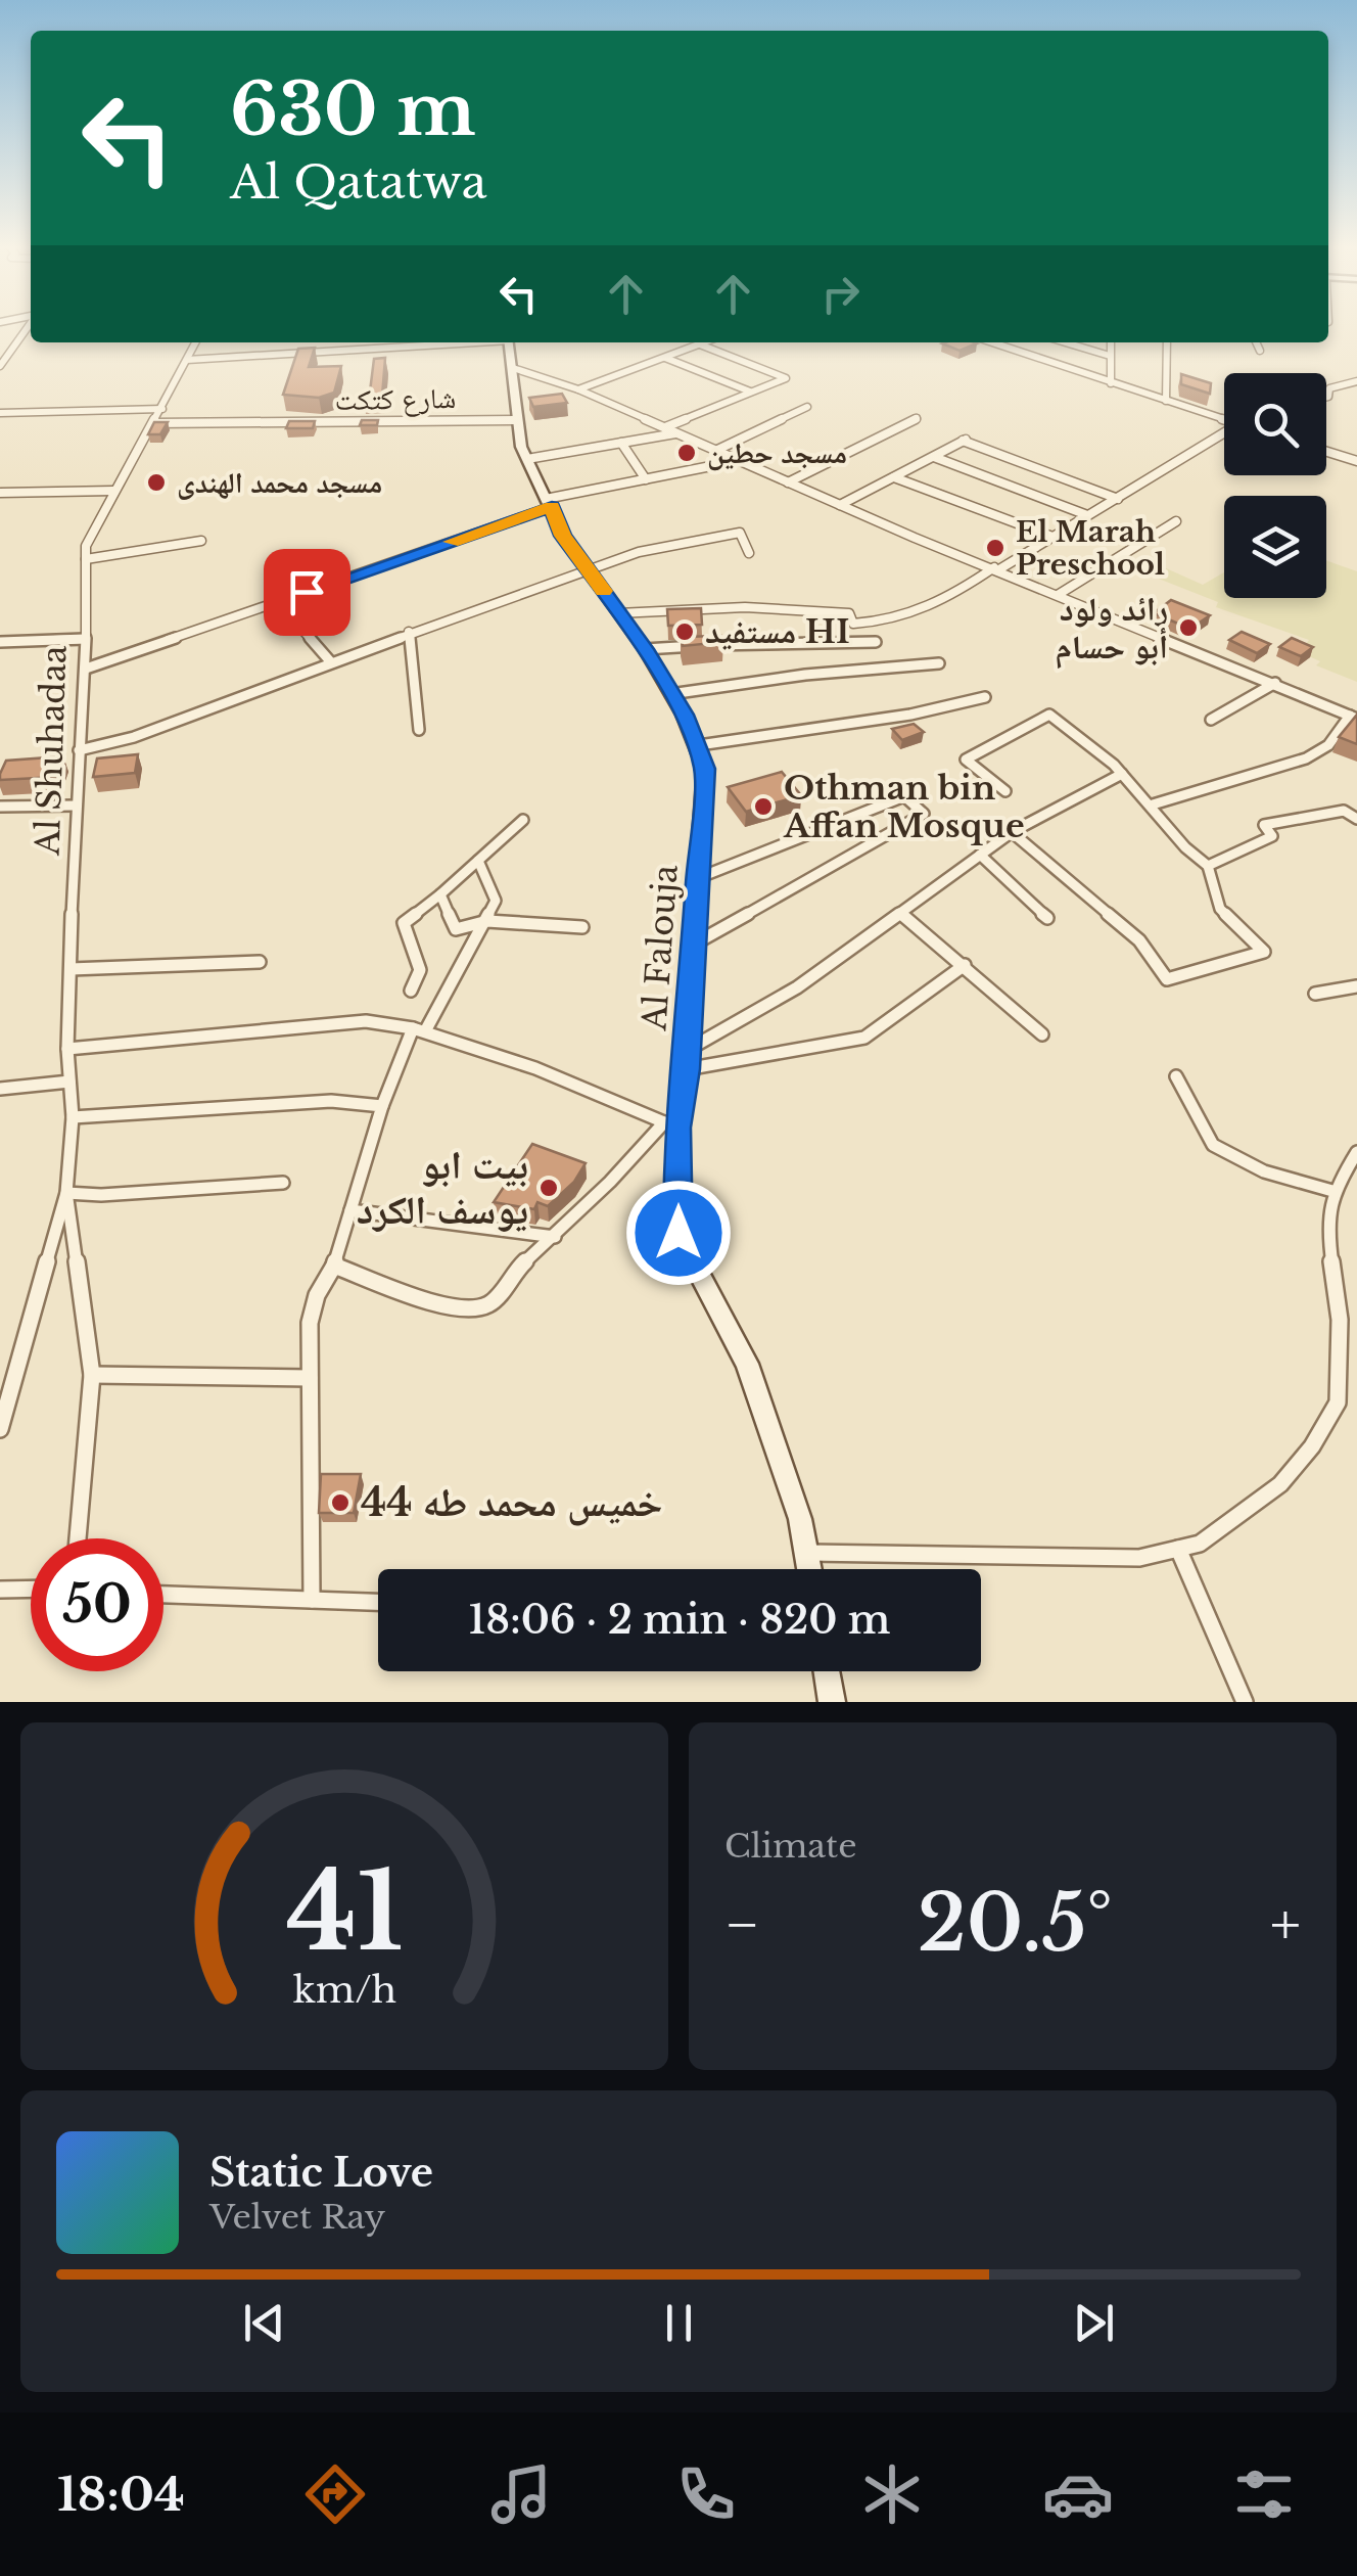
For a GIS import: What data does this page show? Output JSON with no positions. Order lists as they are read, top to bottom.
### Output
{
  "streets": {
    "main road": ["Al Falouja"],
    "street": ["شارع كتكت", "Al Shuhadaa"]
  },
  "crossings": [
    ["شارع كتكت", "Al Shuhadaa"],
    ["شارع كتكت", "Al Falouja"]
  ],
  "places": [
    "مسجد حطين",
    "مسجد محمد الهندى",
    "El Marah Preschool",
    "رائد ولود أبو حسام",
    "مستفيد HI",
    "Othman bin Affan Mosque",
    "بيت ابو يوسف الكرد",
    "خميس محمد طه 44"
  ],
  "page": {
    "turn": ["630 m", "Al Qatatwa"],
    "limit": "50",
    "trip": "18:06 · 2 min · 820 m",
    "tile": "Climate",
    "heat": ["−", "20.5°", "+"],
    "song": ["Static Love", "Velvet Ray"],
    "tabs": "18:04",
    "gauge": ["41", "km/h"]
  }
}
